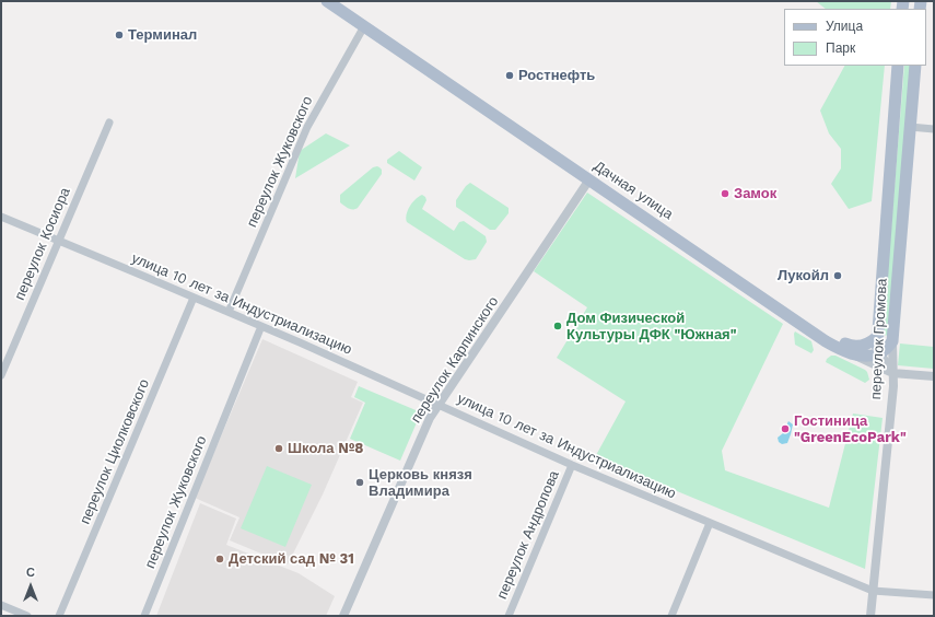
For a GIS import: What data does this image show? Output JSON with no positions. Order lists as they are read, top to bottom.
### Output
{
  "streets": {
    "main road": ["Дачная улица", "переулок Громова"],
    "street": [
      "переулок Жуковского",
      "переулок Косиора",
      "улица 10 лет за Индустриализацию",
      "переулок Карпинского",
      "переулок Циолковского",
      "переулок Андропова"
    ]
  },
  "crossings": [
    ["переулок Жуковского", "Дачная улица"],
    ["переулок Жуковского", "улица 10 лет за Индустриализацию"],
    ["Дачная улица", "переулок Громова"],
    ["Дачная улица", "переулок Карпинского"],
    ["переулок Косиора", "улица 10 лет за Индустриализацию"],
    ["улица 10 лет за Индустриализацию", "переулок Громова"],
    ["улица 10 лет за Индустриализацию", "переулок Карпинского"],
    ["улица 10 лет за Индустриализацию", "переулок Циолковского"],
    ["улица 10 лет за Индустриализацию", "переулок Андропова"]
  ],
  "places": [
    "Терминал",
    "Ростнефть",
    "Замок",
    "Лукойл",
    "Дом Физической Культуры ДФК \"Южная\"",
    "Гостиница \"GreenEcoPark\"",
    "Школа №8",
    "Церковь князя Владимира",
    "Детский сад № 31"
  ],
  "legend": ["Улица", "Парк"],
  "north": "top"
}
